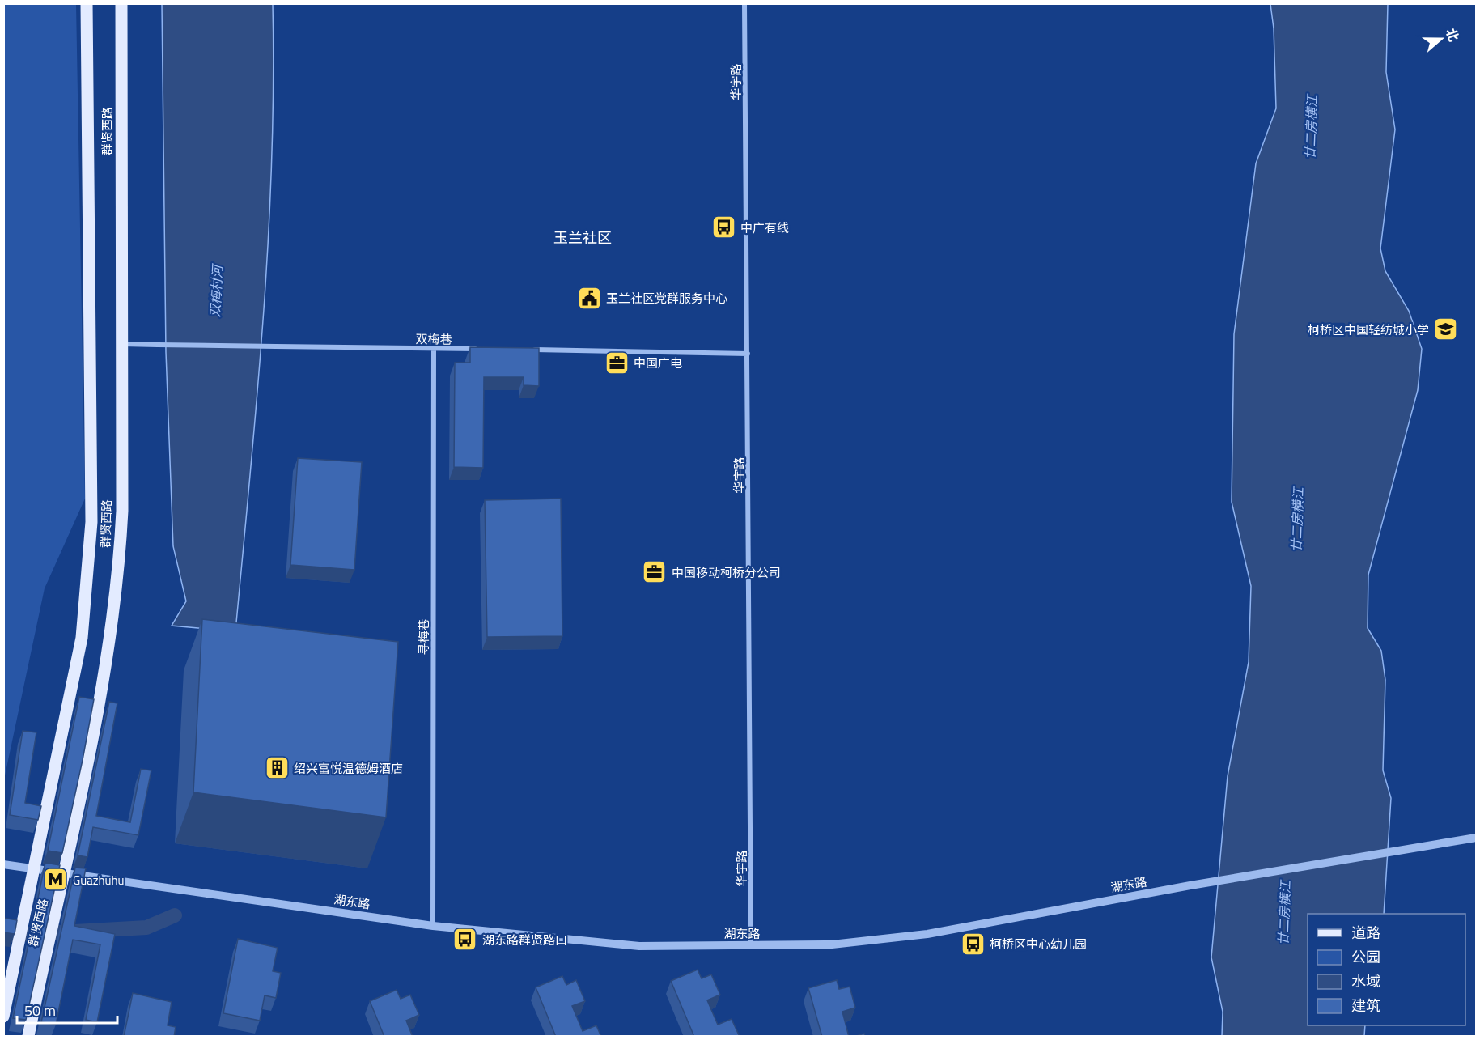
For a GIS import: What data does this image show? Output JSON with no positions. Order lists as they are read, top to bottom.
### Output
{
  "streets": {
    "main road": ["群贤西路"],
    "street": [
      "华宇路",
      "双梅巷",
      "寻梅巷",
      "湖东路"
    ]
  },
  "crossings": [
    ["华宇路", "湖东路"],
    ["群贤西路", "双梅巷"],
    ["群贤西路", "湖东路"],
    ["双梅巷", "寻梅巷"],
    ["寻梅巷", "湖东路"]
  ],
  "districts": ["玉兰社区"],
  "water": ["廿二房横江", "双梅村河"],
  "places": {
    "bus stop": ["中广有线", "湖东路群贤路口", "柯桥区中心幼儿园"],
    "public building": ["玉兰社区党群服务中心"],
    "school or university": ["柯桥区中国轻纺城小学"],
    "office": ["中国广电", "中国移动柯桥分公司"],
    "building": ["绍兴富悦温德姆酒店"],
    "metro station": ["Guazhuhu"]
  },
  "legend": [
    "道路",
    "公园",
    "水域",
    "建筑"
  ],
  "scale_bar": "50 m",
  "north": "right"
}
